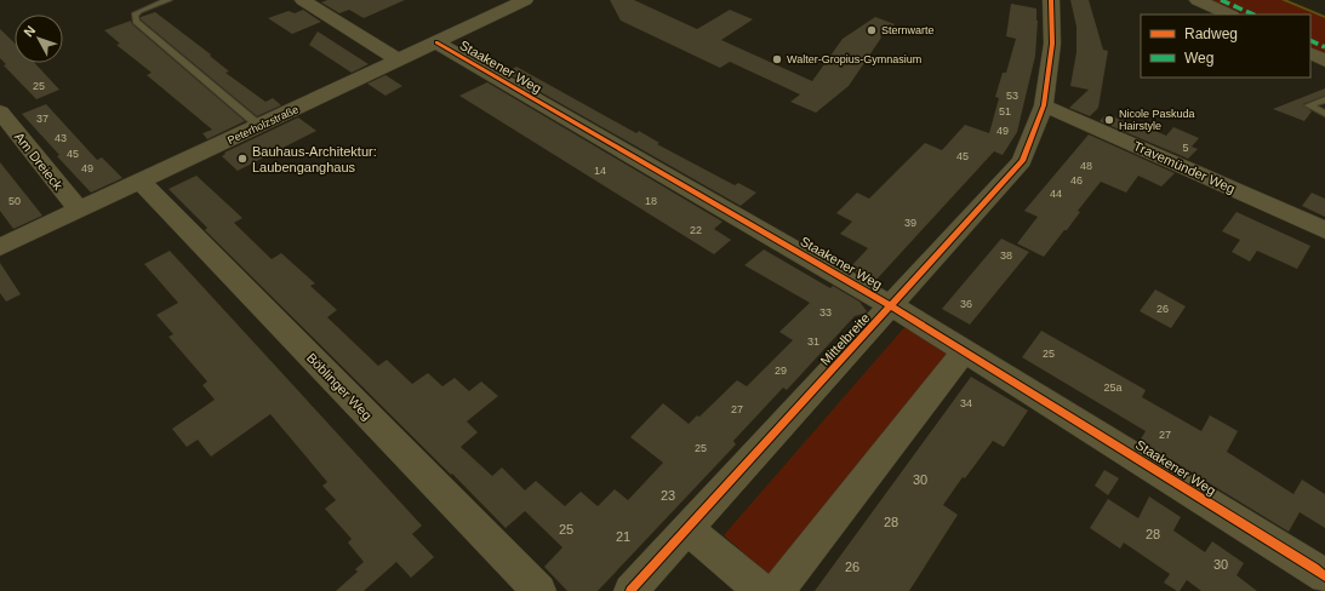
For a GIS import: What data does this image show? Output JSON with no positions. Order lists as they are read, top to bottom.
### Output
{
  "streets": {
    "street": [
      "Staakener Weg",
      "Peterholzstraße",
      "Am Dreieck",
      "Travemünder Weg",
      "Mittelbreite",
      "Böblinger Weg"
    ]
  },
  "crossings": [
    ["Staakener Weg", "Peterholzstraße"],
    ["Staakener Weg", "Mittelbreite"],
    ["Peterholzstraße", "Am Dreieck"],
    ["Peterholzstraße", "Böblinger Weg"],
    ["Travemünder Weg", "Mittelbreite"]
  ],
  "places": [
    "Sternwarte",
    "Walter-Gropius-Gymnasium",
    "Nicole Paskuda Hairstyle",
    "Bauhaus-Architektur: Laubenganghaus"
  ],
  "house_numbers": [
    "25",
    "53",
    "51",
    "37",
    "49",
    "43",
    "5",
    "45",
    "45",
    "48",
    "49",
    "14",
    "46",
    "44",
    "50",
    "18",
    "39",
    "22",
    "38",
    "36",
    "26",
    "33",
    "31",
    "25",
    "29",
    "25a",
    "34",
    "27",
    "27",
    "25",
    "30",
    "23",
    "28",
    "25",
    "28",
    "21",
    "30",
    "26"
  ],
  "legend": ["Radweg", "Weg"],
  "north": "top left"
}
